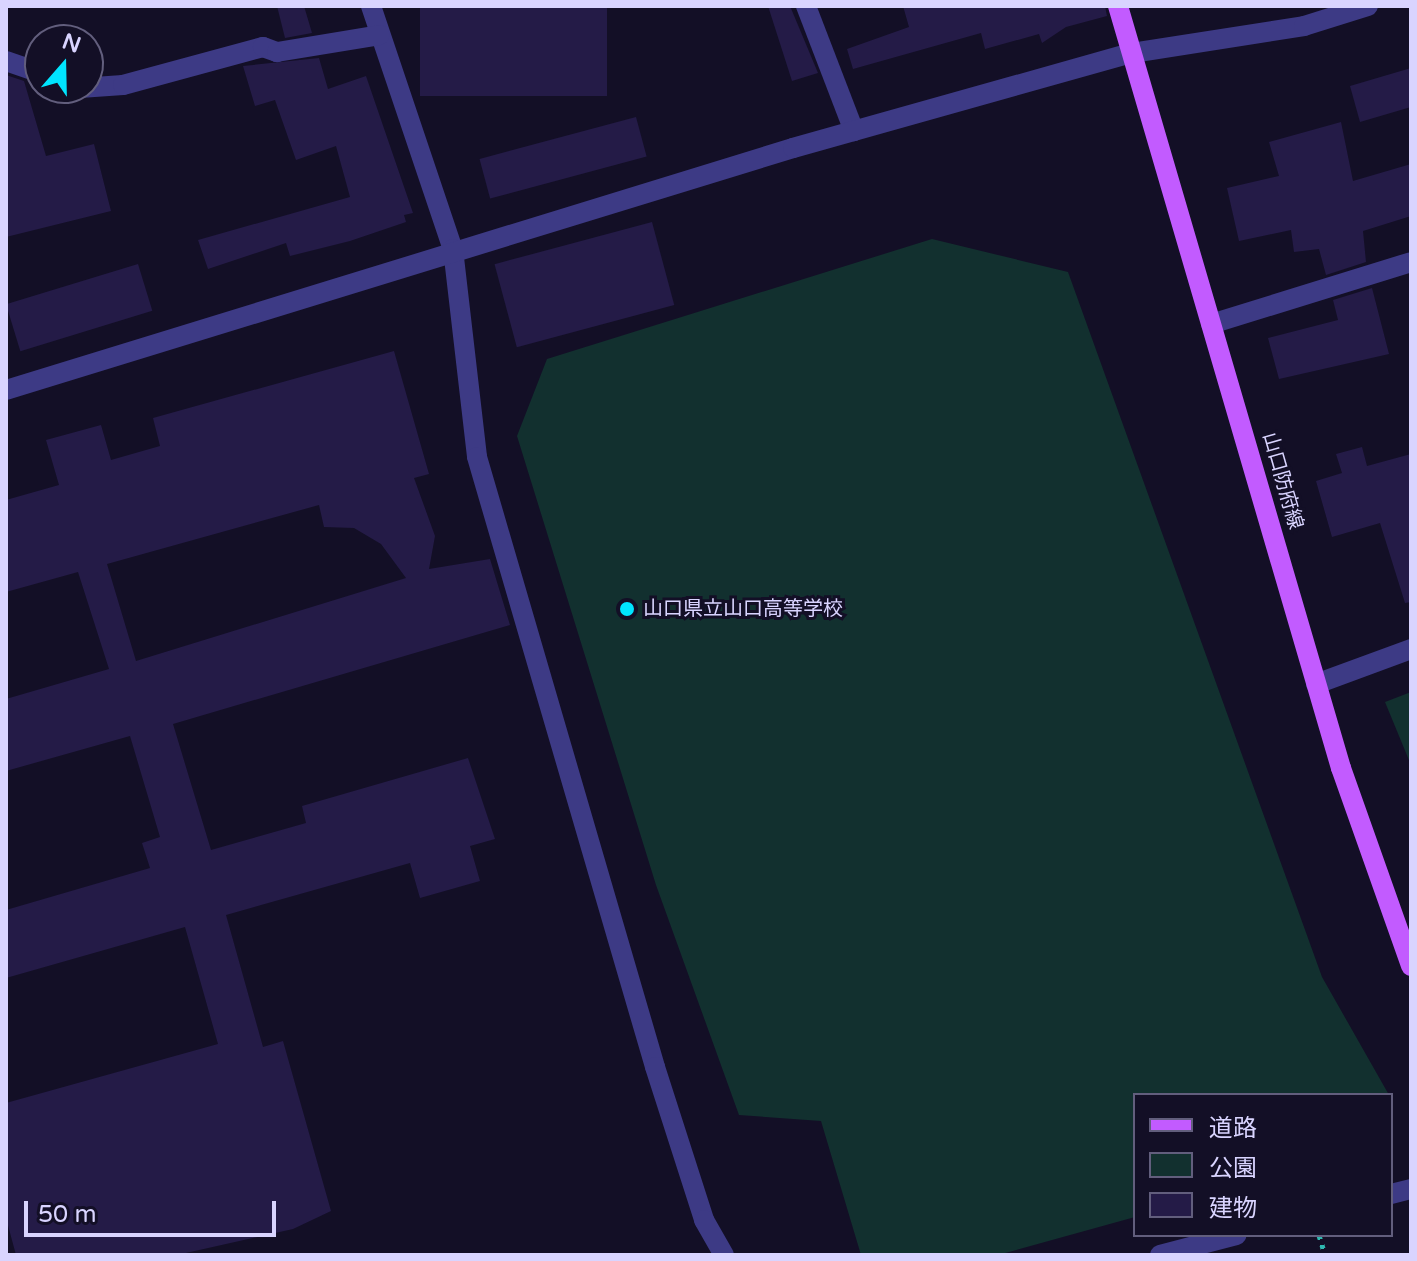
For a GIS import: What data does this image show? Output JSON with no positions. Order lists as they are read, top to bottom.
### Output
{
  "streets": {
    "main road": ["山口防府線"]
  },
  "places": ["山口県立山口高等学校"],
  "legend": ["道路", "公園", "建物"],
  "scale_bar": "50 m",
  "north": "top"
}
